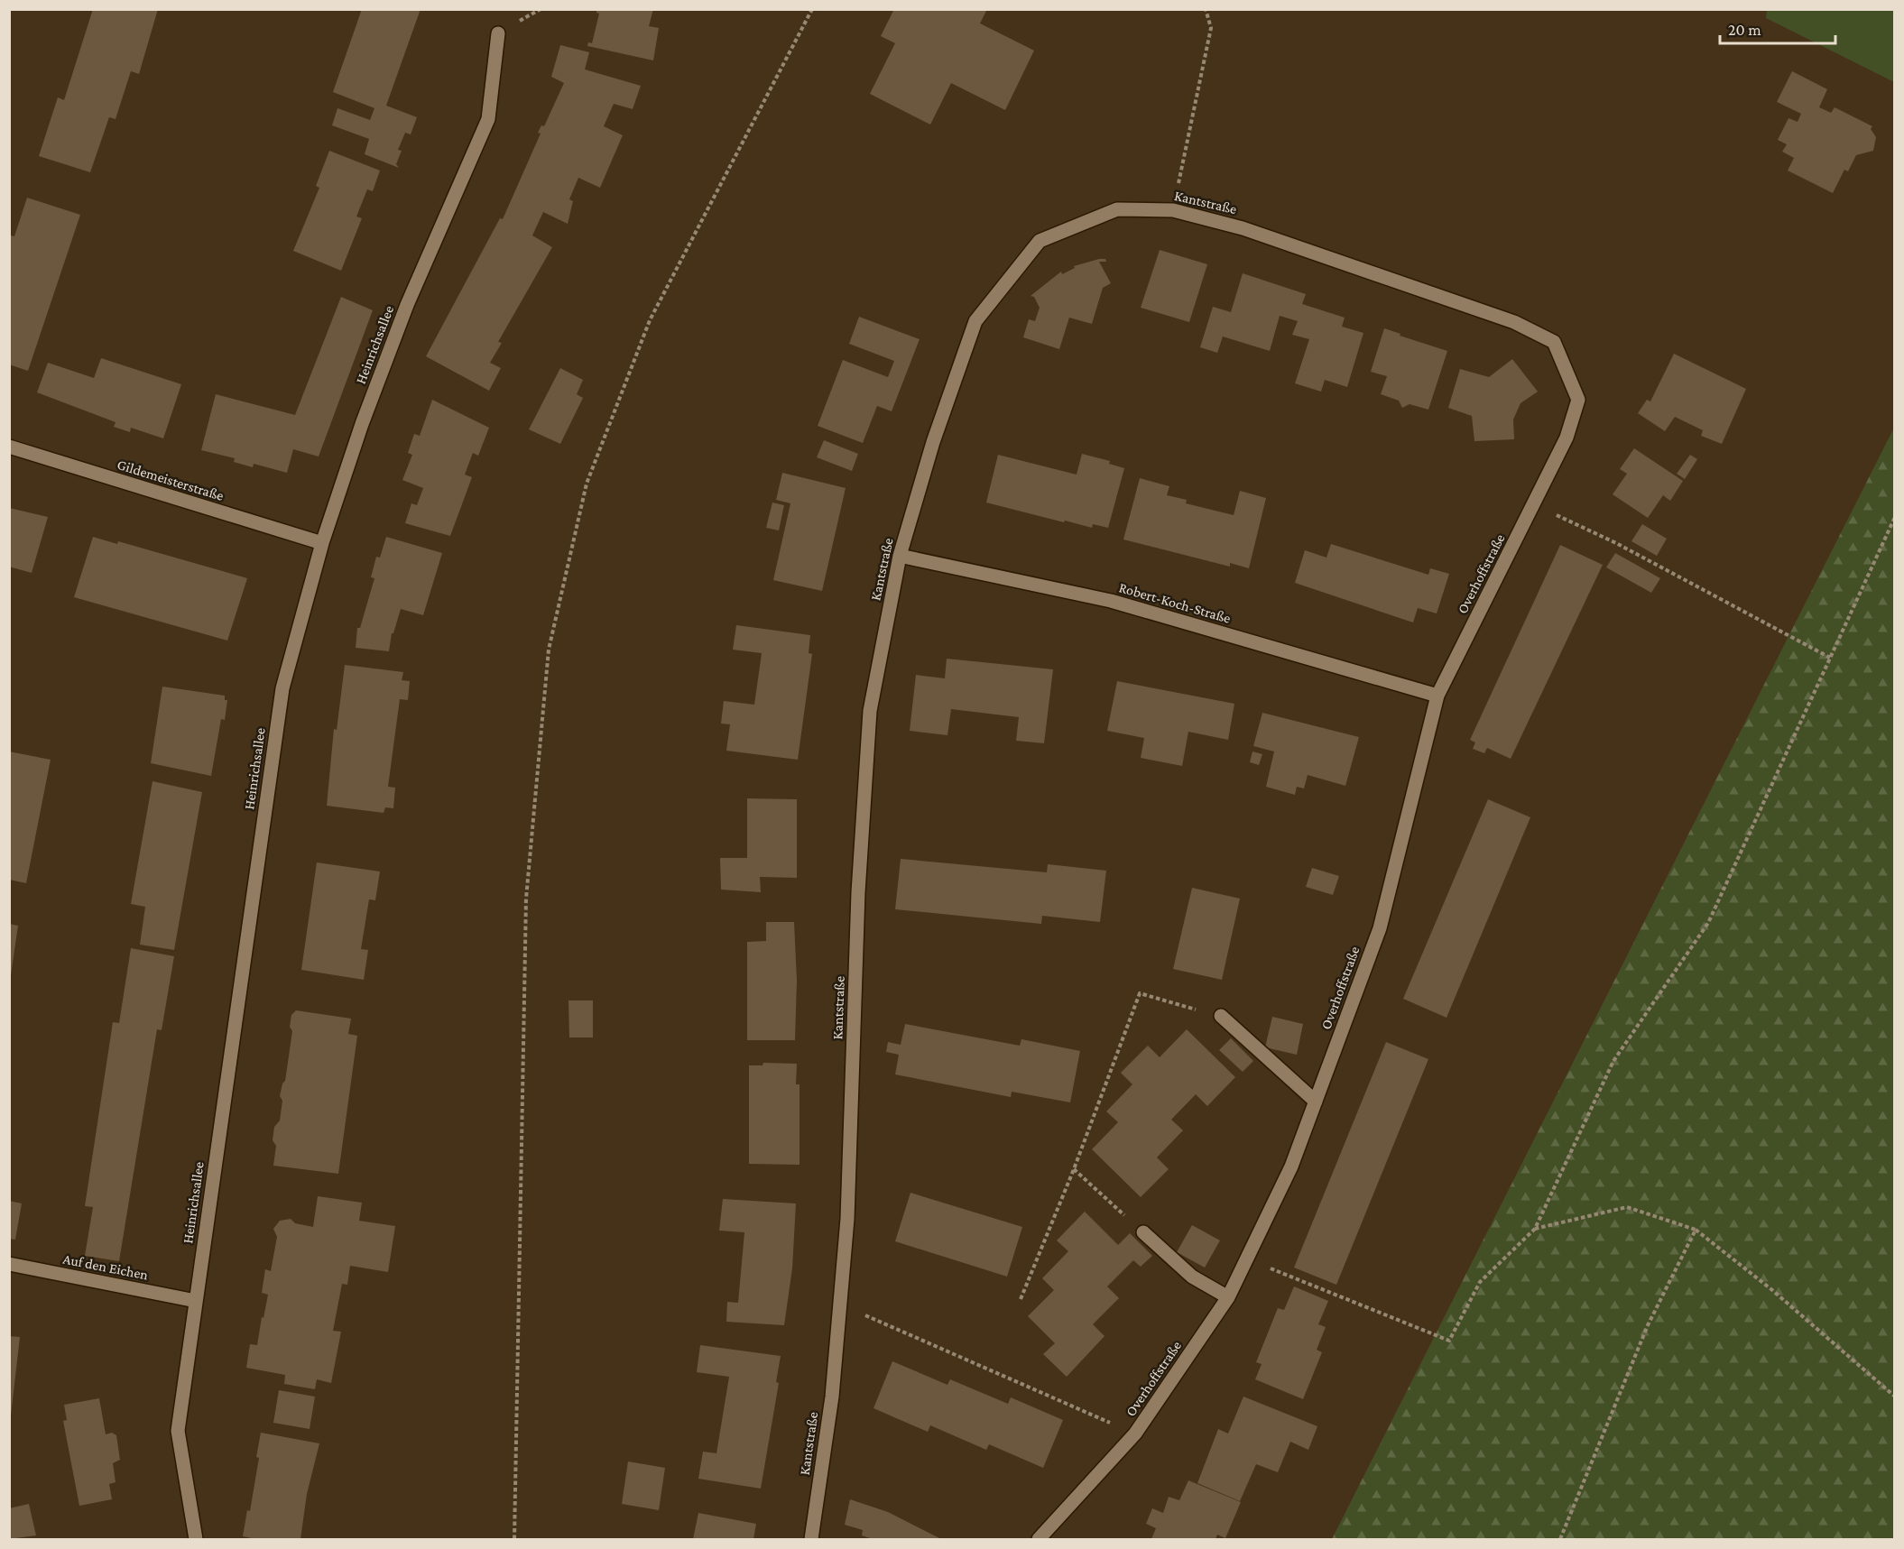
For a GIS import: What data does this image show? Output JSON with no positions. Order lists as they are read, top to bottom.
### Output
{
  "streets": {
    "street": [
      "Kantstraße",
      "Heinrichsallee",
      "Gildemeisterstraße",
      "Overhoffstraße",
      "Robert-Koch-Straße",
      "Auf den Eichen"
    ]
  },
  "crossings": [
    ["Kantstraße", "Overhoffstraße"],
    ["Kantstraße", "Robert-Koch-Straße"],
    ["Heinrichsallee", "Gildemeisterstraße"],
    ["Heinrichsallee", "Auf den Eichen"],
    ["Overhoffstraße", "Robert-Koch-Straße"]
  ],
  "scale_bar": "20 m"
}
